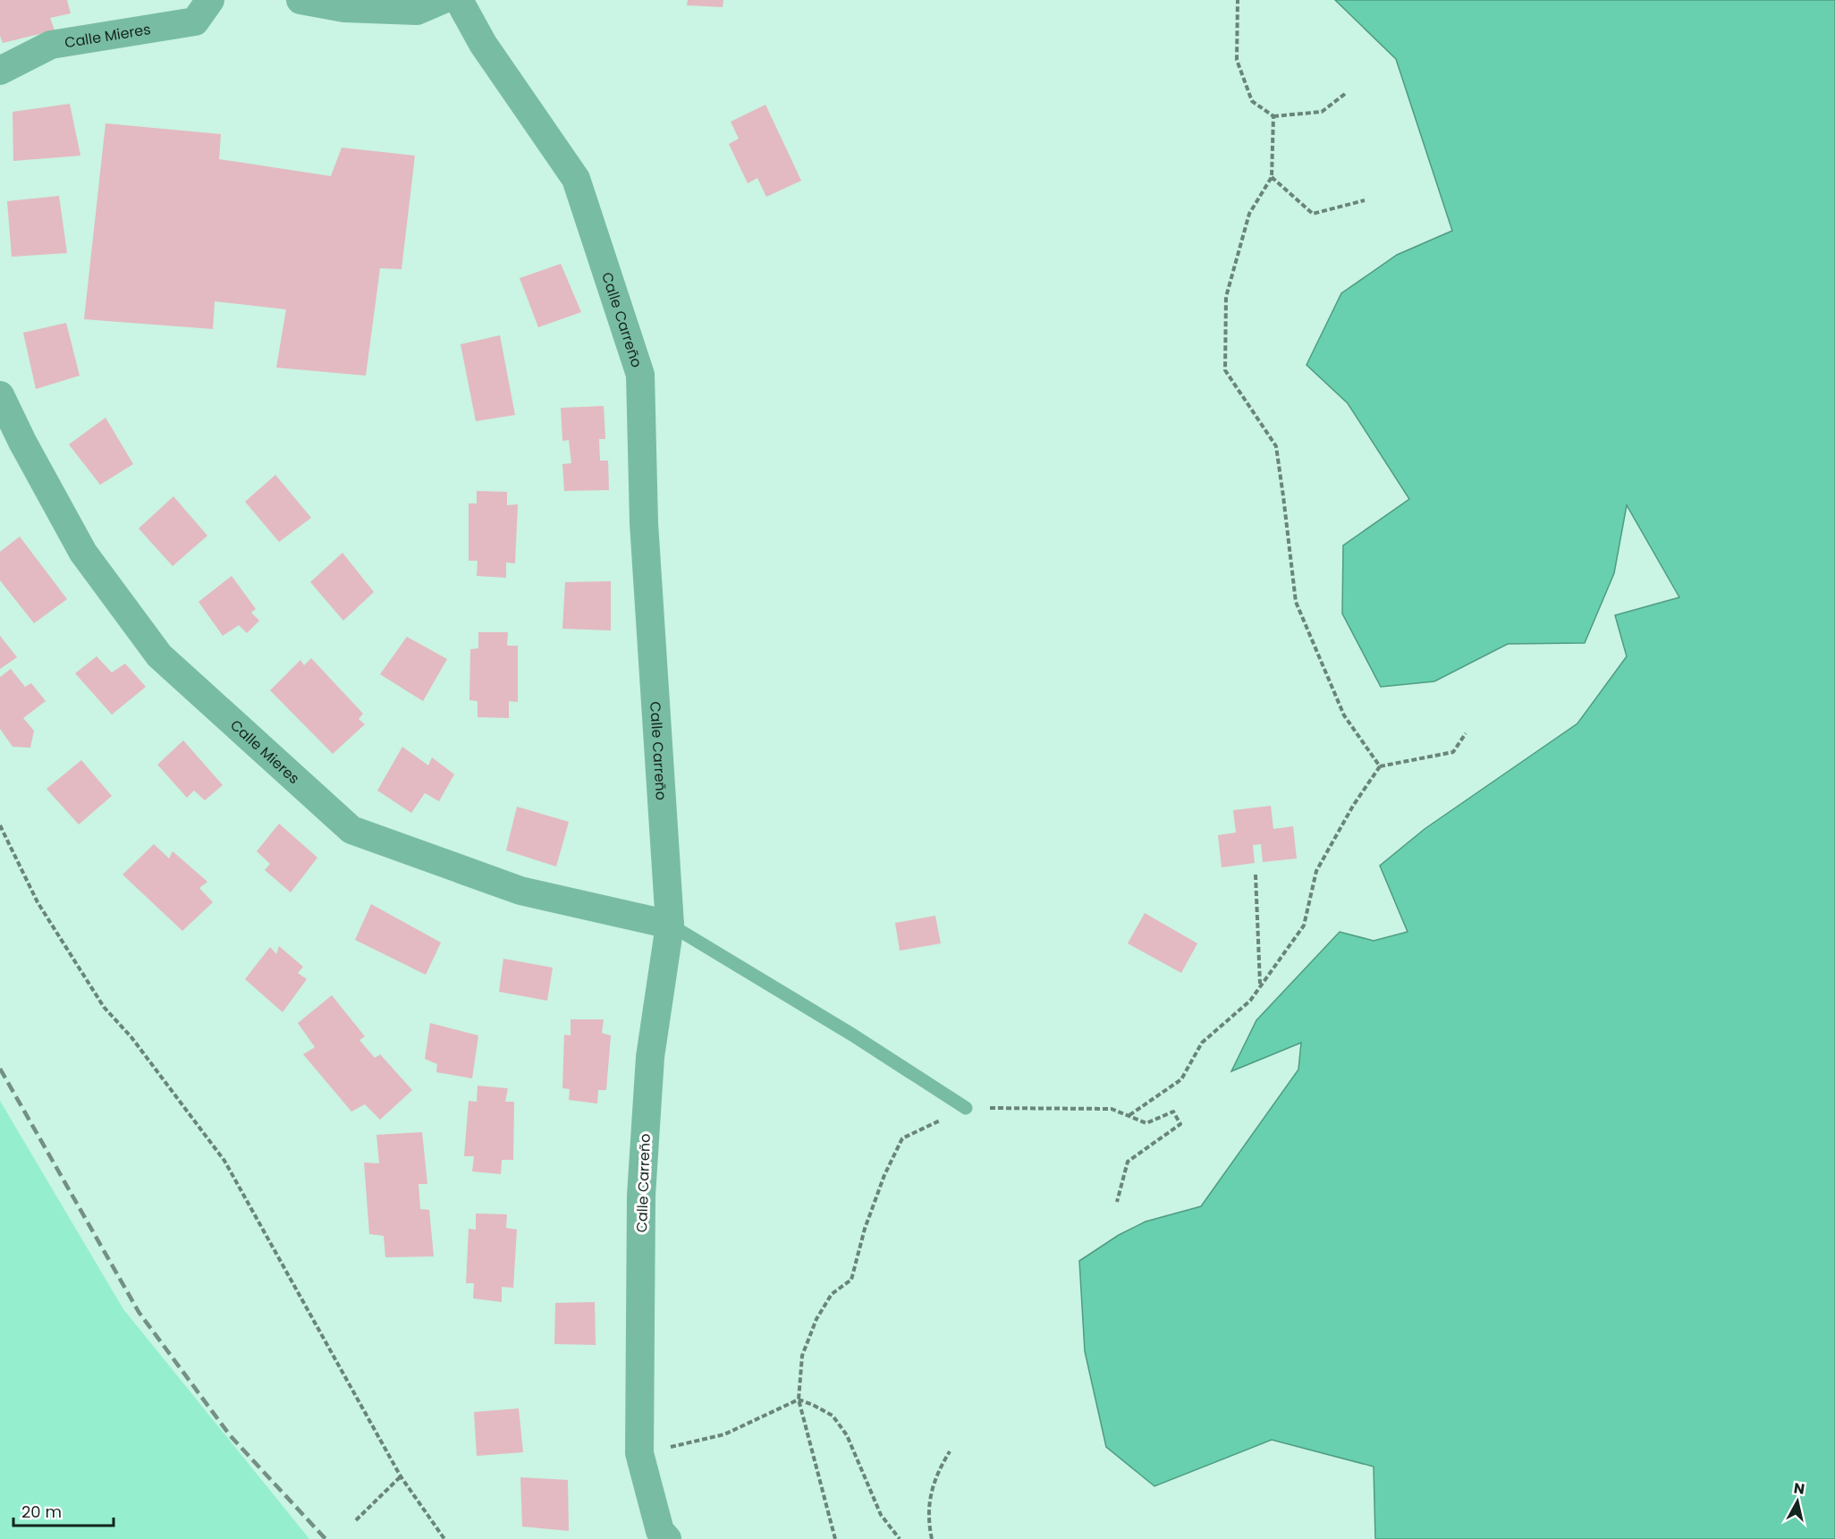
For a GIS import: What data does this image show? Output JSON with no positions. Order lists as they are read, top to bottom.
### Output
{
  "streets": {
    "street": ["Calle Mieres", "Calle Carreño"]
  },
  "crossings": [
    ["Calle Mieres", "Calle Carreño"]
  ],
  "scale_bar": "20 m",
  "north": "top"
}
